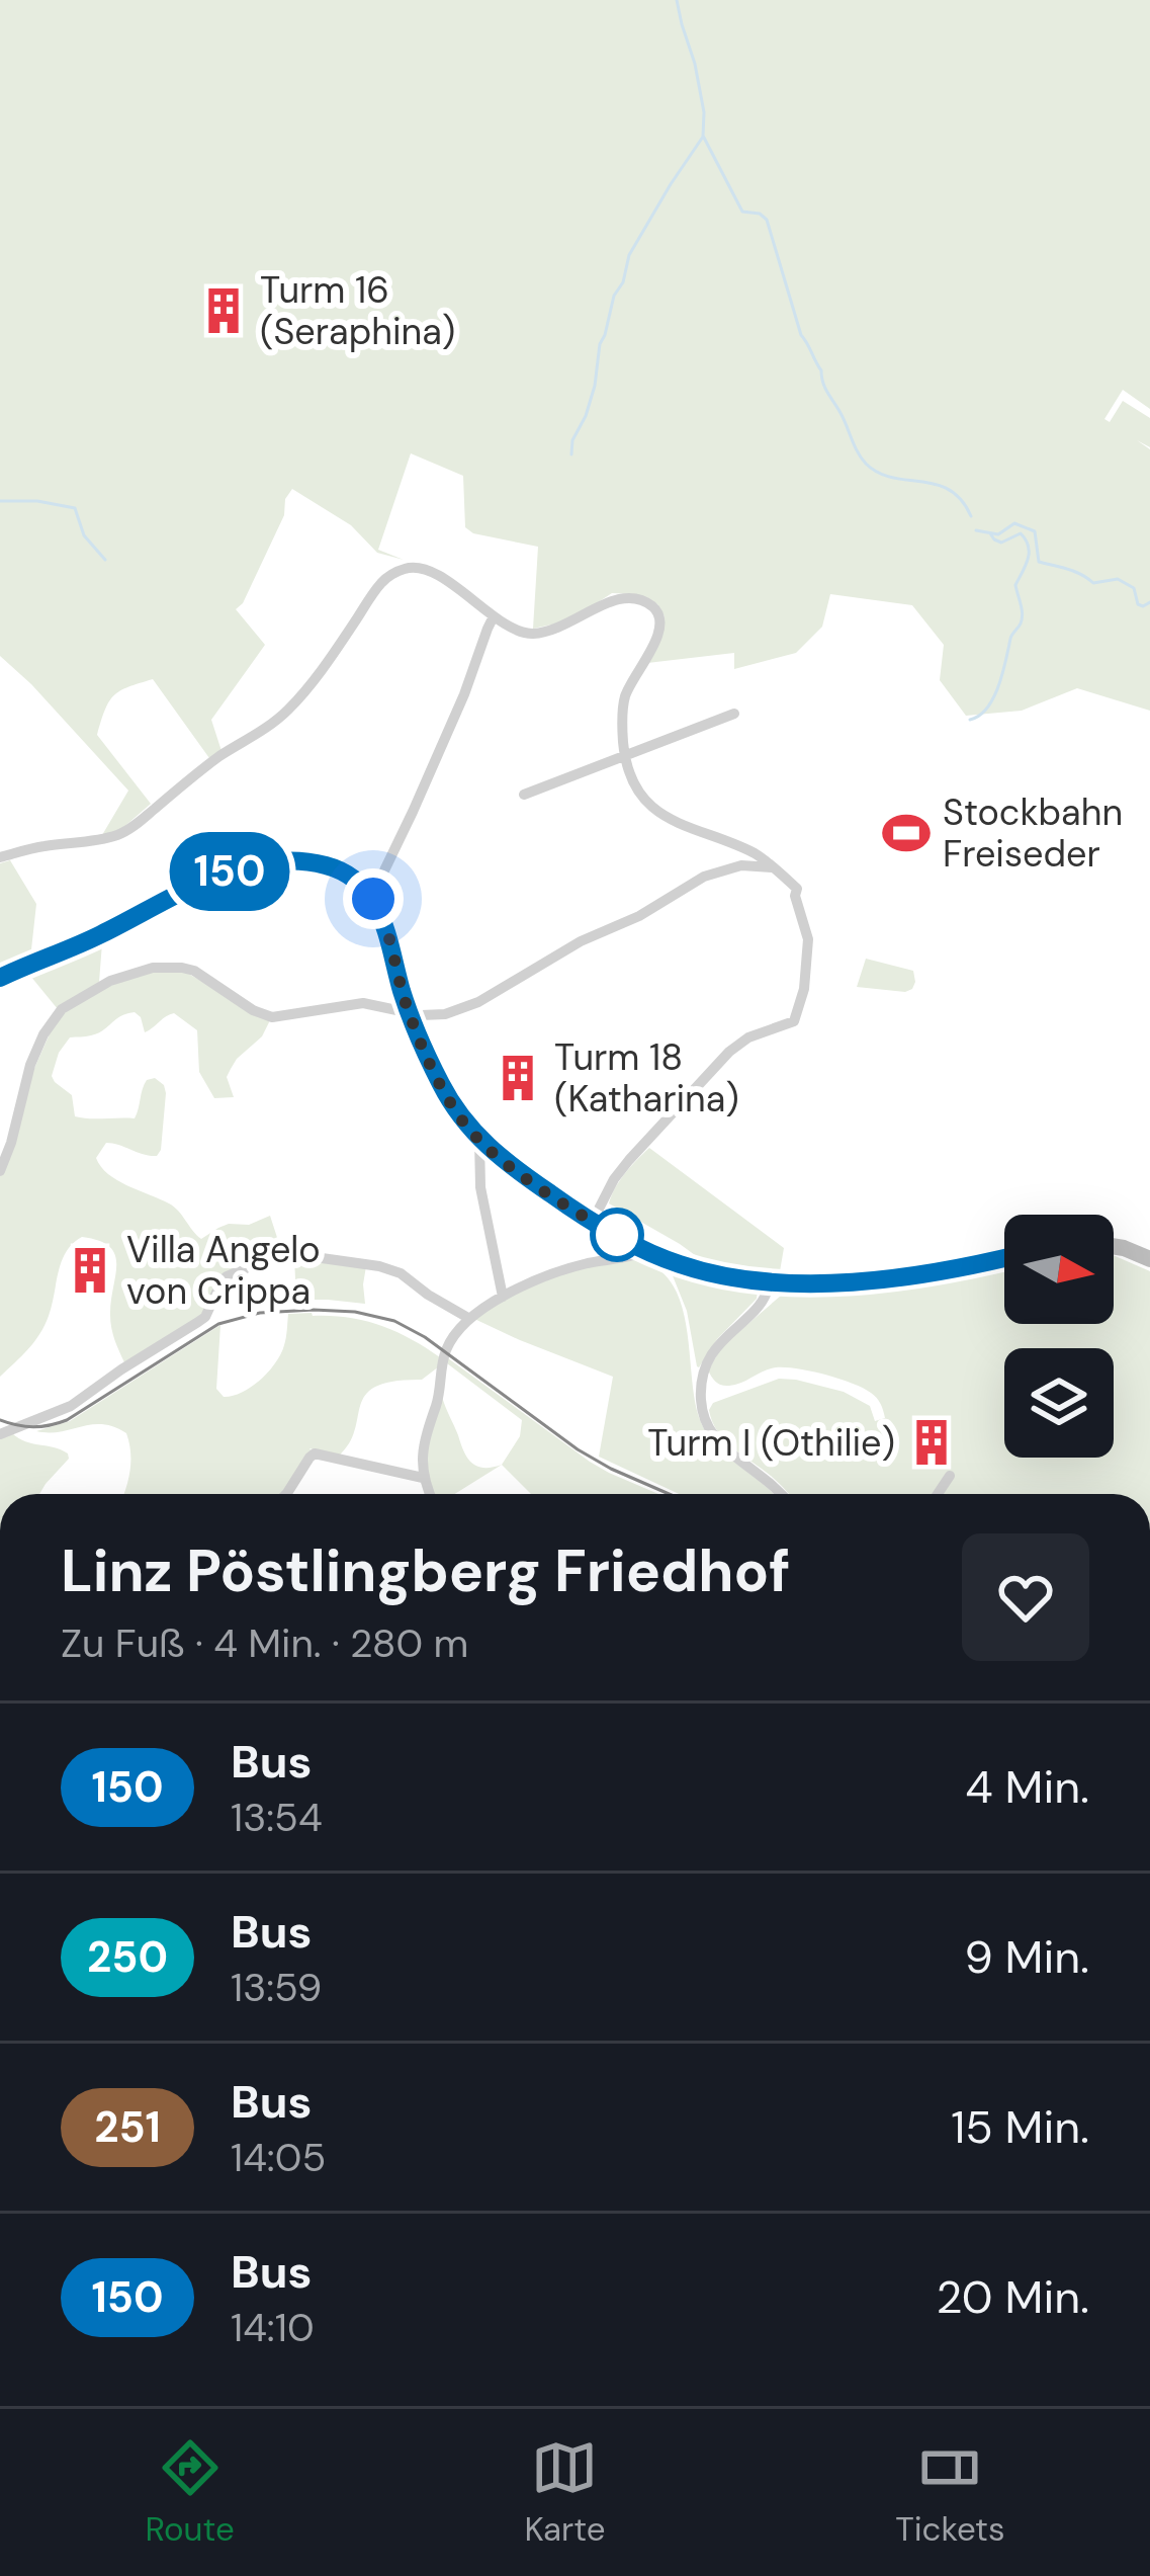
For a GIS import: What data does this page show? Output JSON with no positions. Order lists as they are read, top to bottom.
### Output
{
  "places": {
    "building": [
      "Turm 16 (Seraphina)",
      "Turm 18 (Katharina)",
      "Villa Angelo von Crippa",
      "Turm I (Othilie)"
    ],
    "sports": ["Stockbahn Freiseder"]
  },
  "lines": ["bus line 150"],
  "north": "right",
  "page": {
    "on_map": "150",
    "heading": ["Linz Pöstlingberg Friedhof", "Zu Fuß · 4 Min. · 280 m"],
    "list": [
      {
        "mark": "150",
        "name": "Bus",
        "note": "13:54",
        "value": "4 Min."
      },
      {
        "mark": "250",
        "name": "Bus",
        "note": "13:59",
        "value": "9 Min."
      },
      {
        "mark": "251",
        "name": "Bus",
        "note": "14:05",
        "value": "15 Min."
      },
      {
        "mark": "150",
        "name": "Bus",
        "note": "14:10",
        "value": "20 Min."
      }
    ],
    "tabs": ["Route", "Karte", "Tickets"]
  }
}
